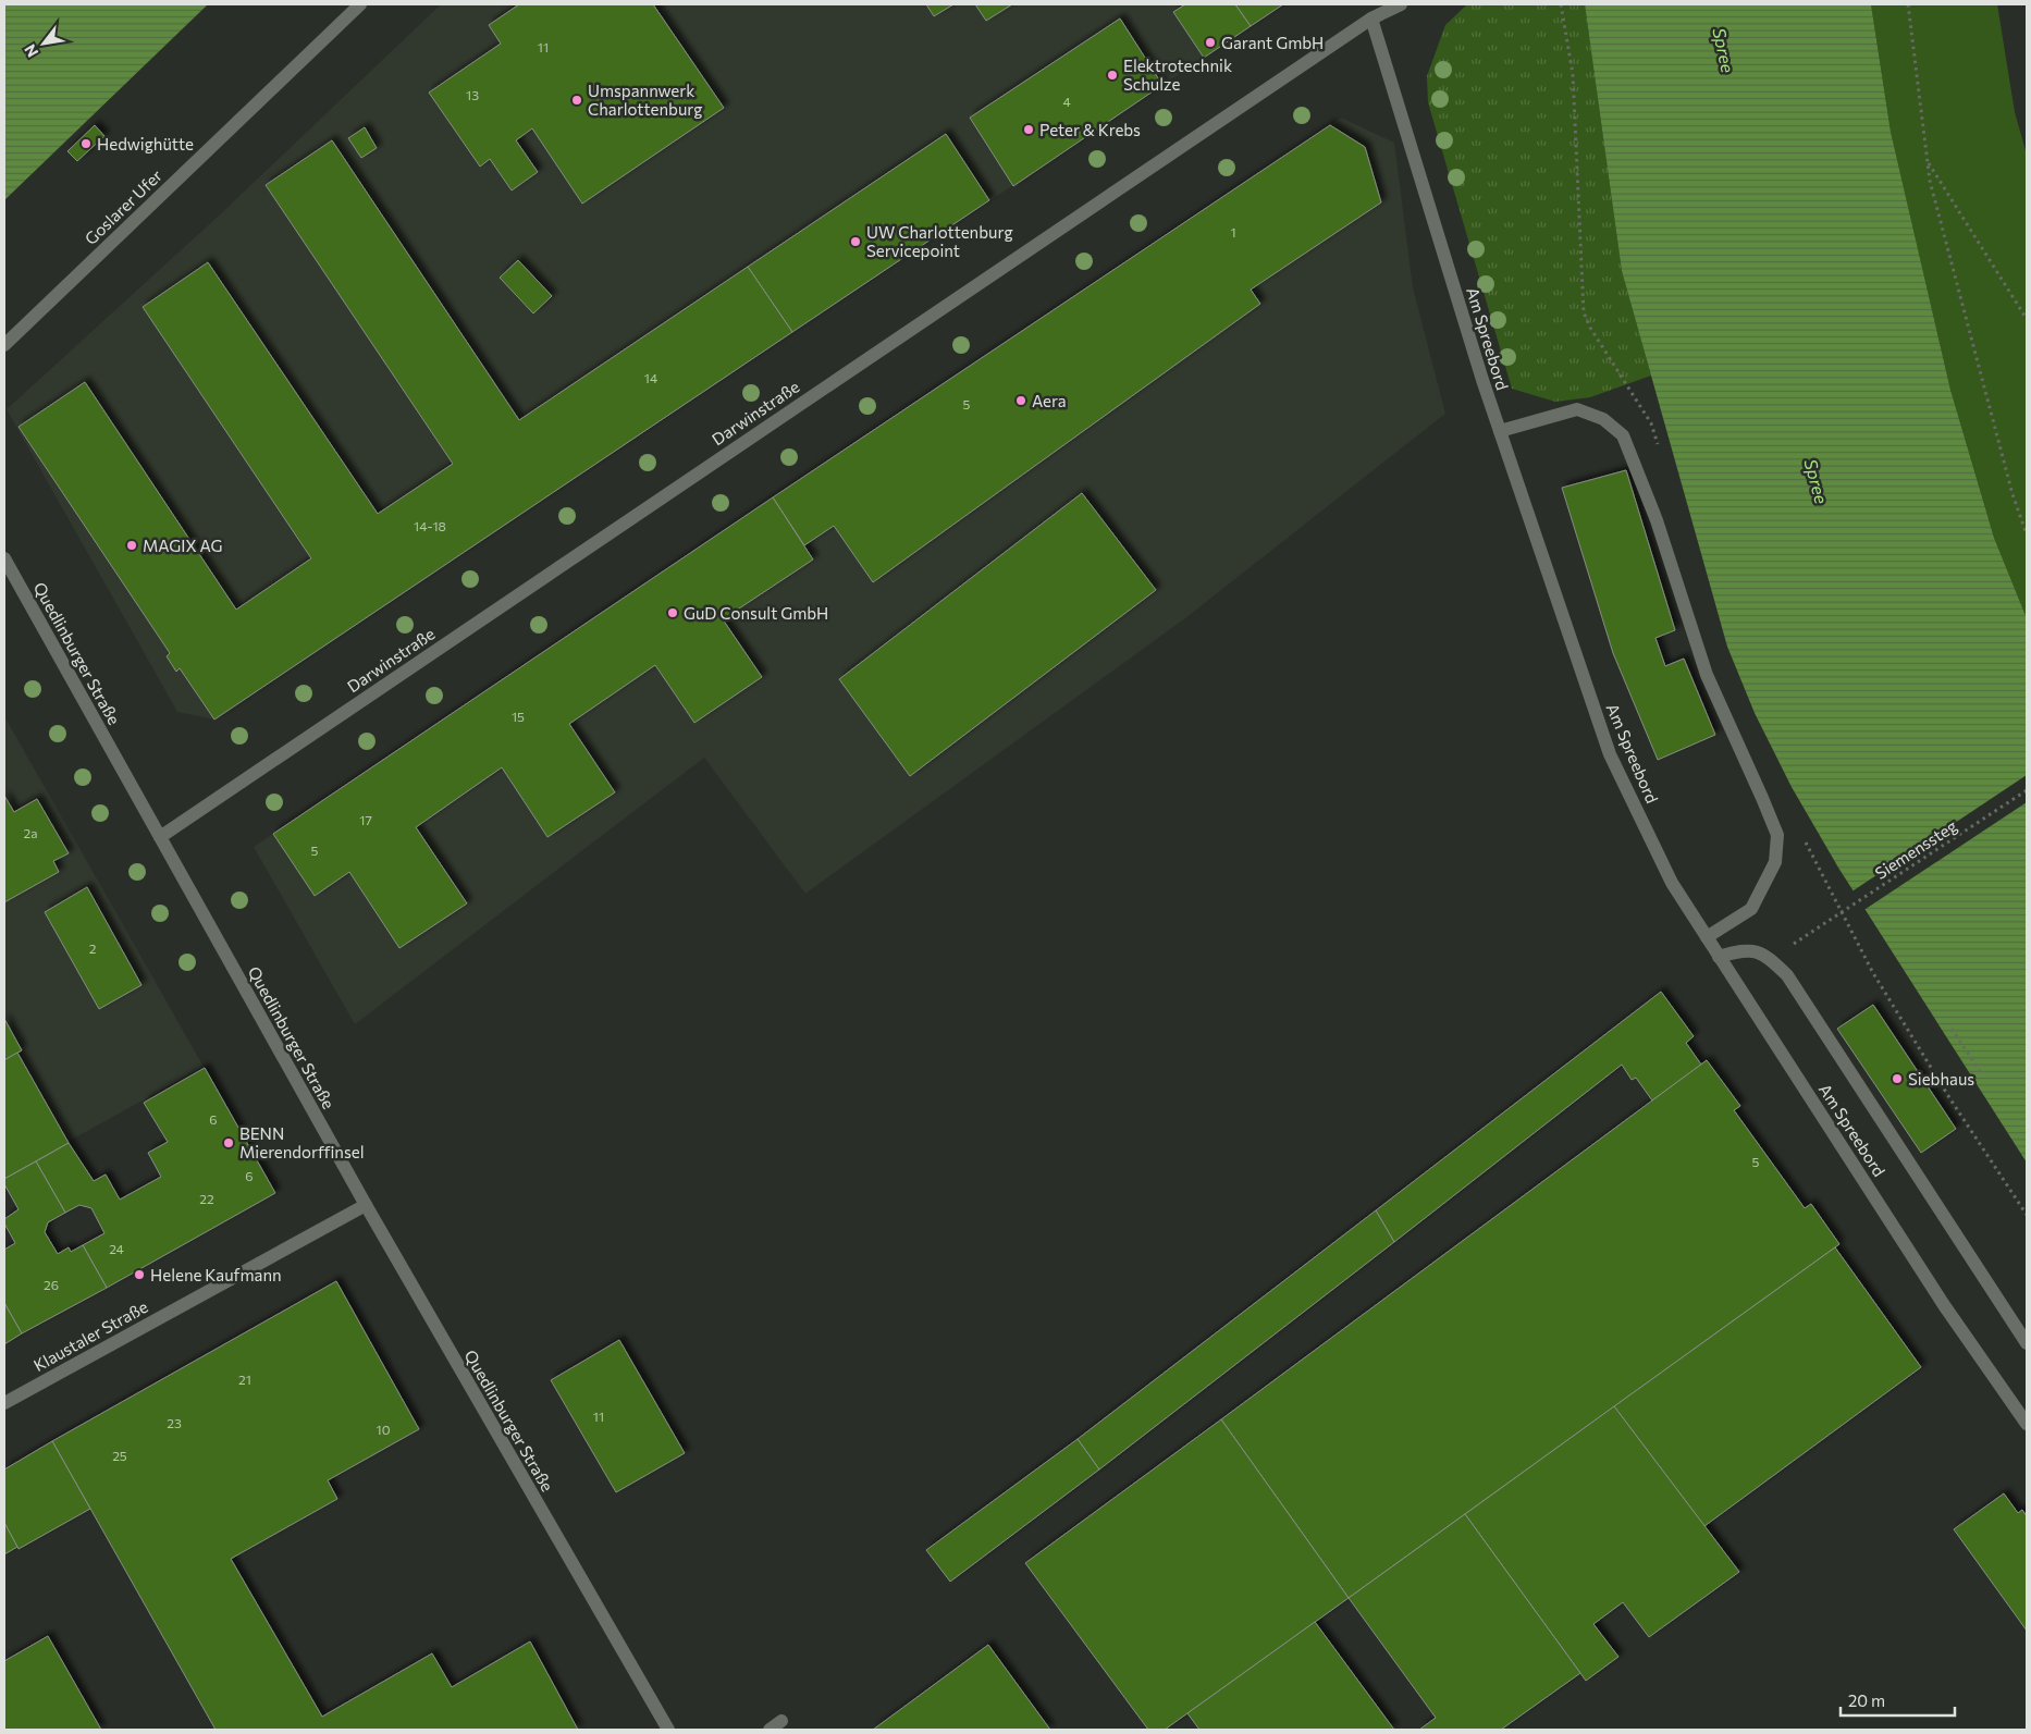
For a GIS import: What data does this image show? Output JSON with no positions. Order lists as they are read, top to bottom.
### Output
{
  "streets": {
    "street": [
      "Goslarer Ufer",
      "Am Spreebord",
      "Darwinstraße",
      "Quedlinburger Straße",
      "Klaustaler Straße"
    ],
    "path": ["Siemenssteg"]
  },
  "crossings": [
    ["Am Spreebord", "Darwinstraße"],
    ["Darwinstraße", "Quedlinburger Straße"],
    ["Quedlinburger Straße", "Klaustaler Straße"]
  ],
  "water": ["Spree"],
  "places": [
    "Garant GmbH",
    "Elektrotechnik Schulze",
    "Umspannwerk Charlottenburg",
    "Peter & Krebs",
    "Hedwighütte",
    "UW Charlottenburg Servicepoint",
    "Aera",
    "MAGIX AG",
    "GuD Consult GmbH",
    "Siebhaus",
    "BENN Mierendorffinsel",
    "Helene Kaufmann"
  ],
  "house_numbers": [
    "11",
    "13",
    "4",
    "1",
    "14",
    "5",
    "14-18",
    "15",
    "17",
    "2a",
    "5",
    "2",
    "6",
    "5",
    "6",
    "22",
    "24",
    "26",
    "21",
    "11",
    "23",
    "10",
    "25"
  ],
  "scale_bar": "20 m",
  "north": "bottom left"
}
